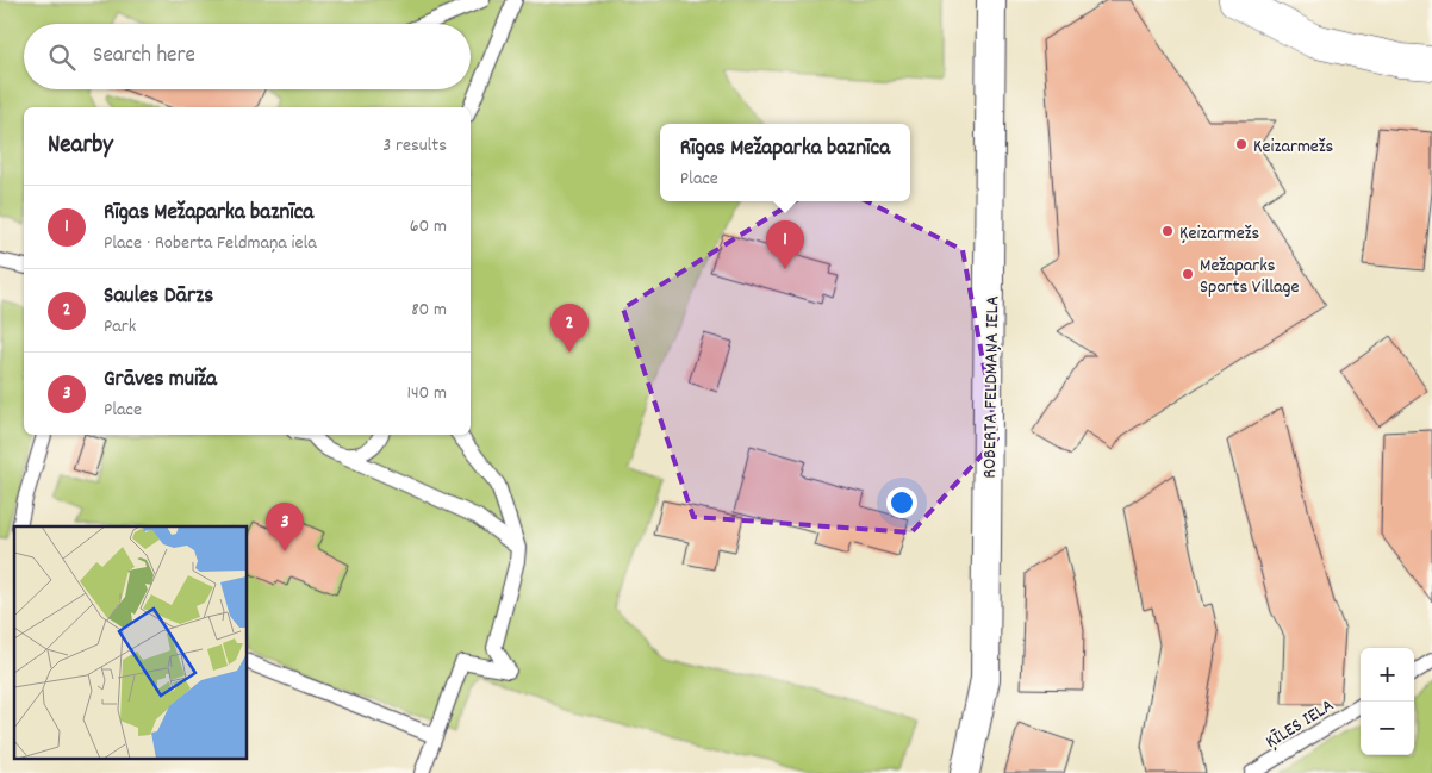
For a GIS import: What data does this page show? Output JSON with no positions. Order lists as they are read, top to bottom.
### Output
{
  "streets": {
    "street": ["ROBERTA FELDMAŅA IELA"],
    "lane": ["ĶĪLES IELA"]
  },
  "places": ["Keizarmežs", "Ķeizarmežs", "Mežaparks Sports Village"],
  "page": {
    "search": "Search here",
    "heading": ["Nearby", "3 results"],
    "popup": ["Rīgas Mežaparka baznīca", "Place"],
    "list": [
      {
        "mark": "1",
        "name": "Rīgas Mežaparka baznīca",
        "note": "Place · Roberta Feldmaņa iela",
        "value": "60 m"
      },
      {
        "mark": "2",
        "name": "Saules Dārzs",
        "note": "Park",
        "value": "80 m"
      },
      {
        "mark": "3",
        "name": "Grāves muiža",
        "note": "Place",
        "value": "140 m"
      }
    ],
    "pins": ["1", "2", "3"],
    "map_buttons": ["+", "−"]
  }
}
